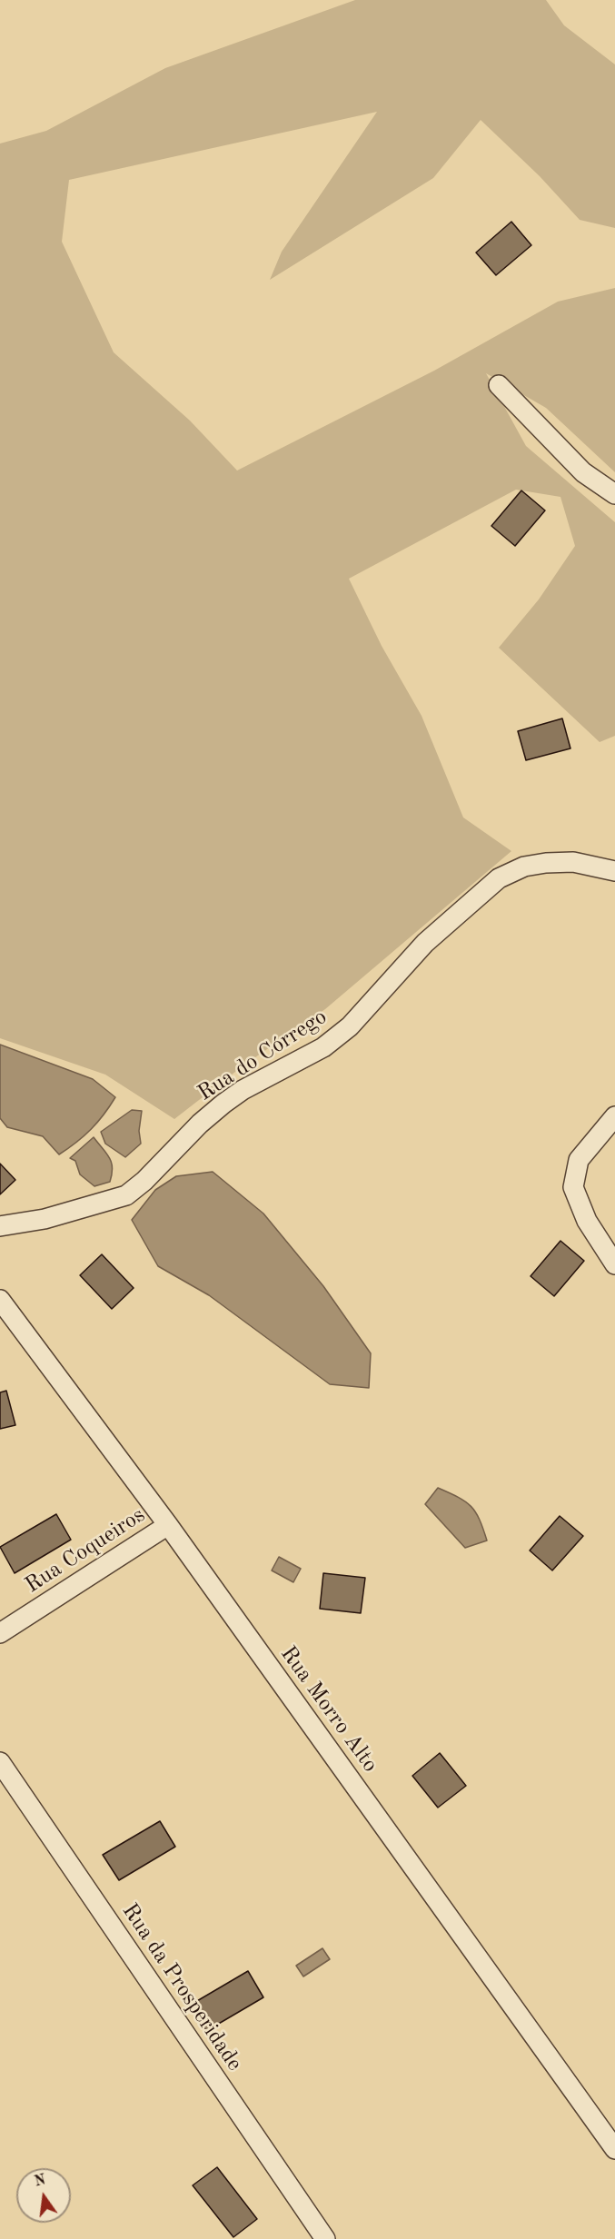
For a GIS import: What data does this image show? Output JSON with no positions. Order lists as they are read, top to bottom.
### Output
{
  "streets": {
    "street": [
      "Rua do Córrego",
      "Rua Coqueiros",
      "Rua Morro Alto",
      "Rua da Prosperidade"
    ]
  },
  "crossings": [
    ["Rua Coqueiros", "Rua Morro Alto"]
  ],
  "north": "top"
}
